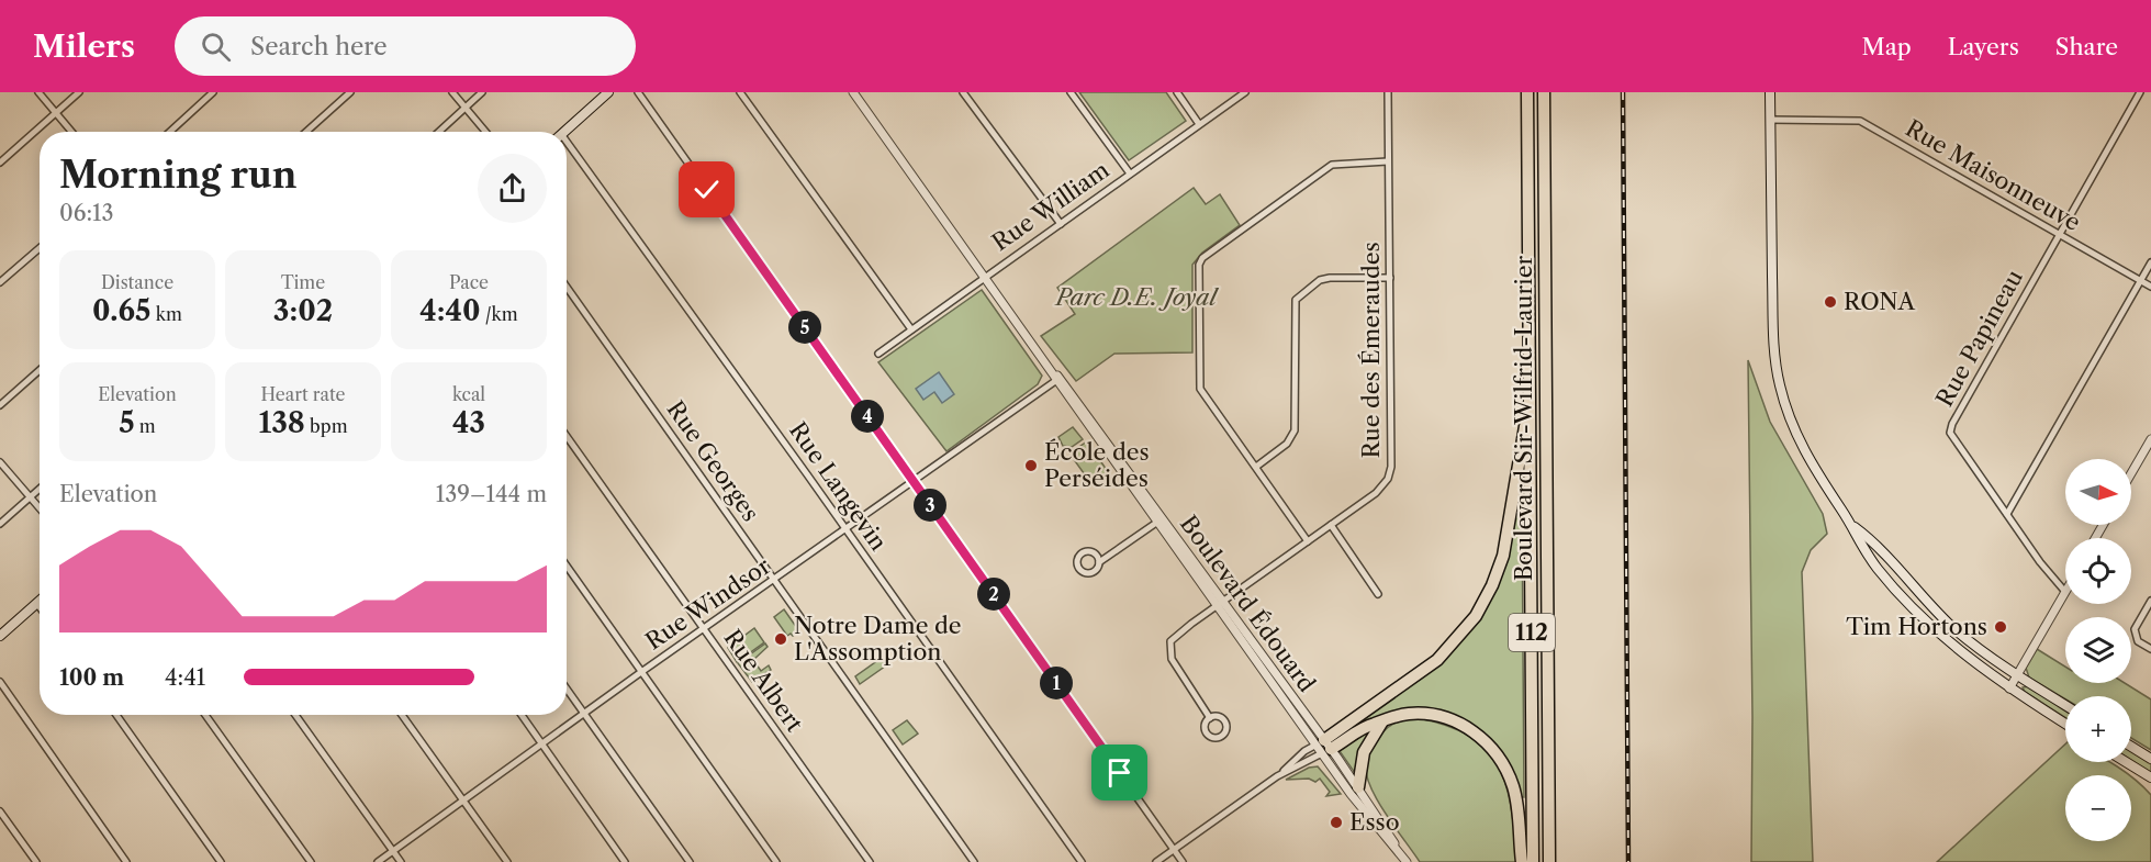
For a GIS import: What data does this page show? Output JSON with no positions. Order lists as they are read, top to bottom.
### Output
{
  "streets": {
    "highway": ["Boulevard Sir-Wilfrid-Laurier", "112"],
    "street": [
      "Rue Maisonneuve",
      "Rue William",
      "Rue Papineau",
      "Rue des Émeraudes",
      "Rue Georges",
      "Rue Langevin",
      "Rue Windsor",
      "Boulevard Édouard",
      "Rue Albert"
    ]
  },
  "crossings": [
    ["Rue Maisonneuve", "Rue Papineau"],
    ["Rue William", "Boulevard Édouard"],
    ["Rue des Émeraudes", "Boulevard Édouard"],
    ["Rue Georges", "Rue Windsor"],
    ["Rue Langevin", "Rue Windsor"],
    ["Rue Windsor", "Boulevard Édouard"],
    ["Rue Windsor", "Rue Albert"]
  ],
  "parks": ["Parc D.E. Joyal"],
  "places": [
    "RONA",
    "École des Perséides",
    "Tim Hortons",
    "Notre Dame de L'Assomption",
    "Esso"
  ],
  "north": "right",
  "page": {
    "header": "Milers",
    "search": "Search here",
    "nav": ["Map", "Layers", "Share"],
    "heading": ["Morning run", "06:13"],
    "stats": [
      ["Distance", "0.65 km"],
      ["Time", "3:02"],
      ["Pace", "4:40 /km"],
      ["Elevation", "5 m"],
      ["Heart rate", "138 bpm"],
      ["kcal", "43"]
    ],
    "pins": [
      "5",
      "4",
      "3",
      "2",
      "1"
    ],
    "map_buttons": ["+", "−"],
    "chart": ["Elevation", "139–144 m"],
    "list": [
      {
        "name": "100 m",
        "note": "4:41"
      }
    ]
  }
}
